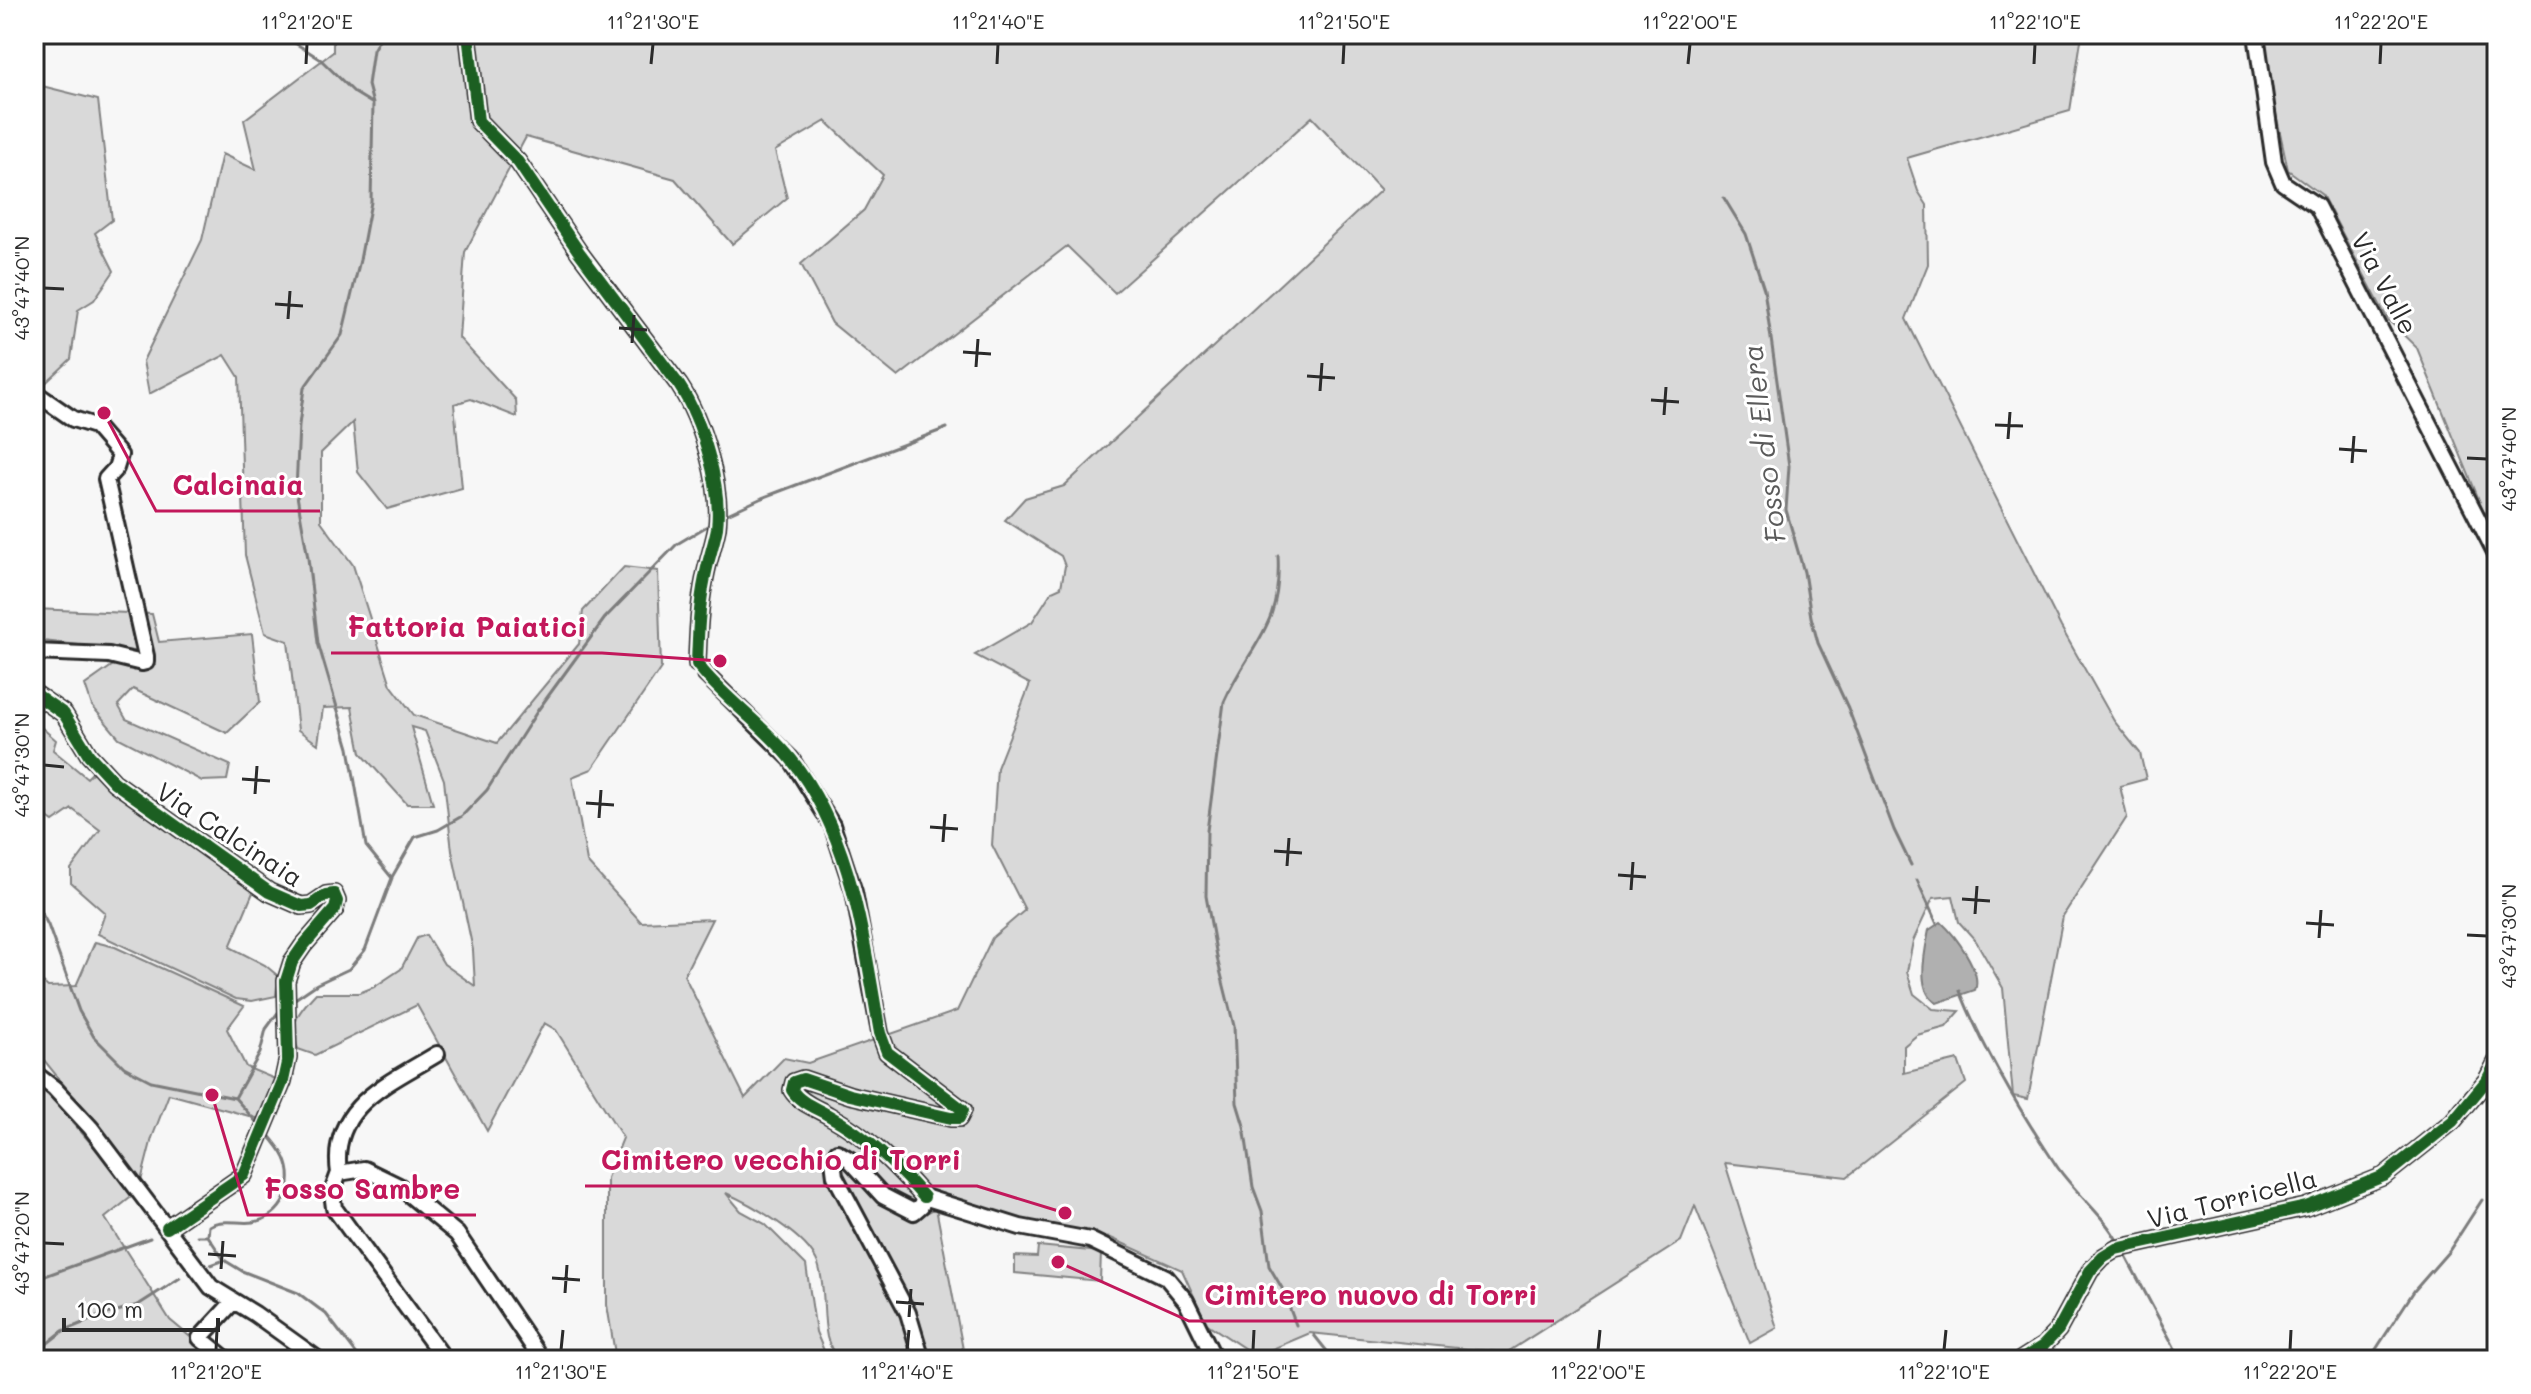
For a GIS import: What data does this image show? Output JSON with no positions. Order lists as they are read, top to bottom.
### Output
{
  "streets": {
    "street": ["Via Valle", "Via Calcinaia", "Via Torricella"]
  },
  "water": ["Fosso di Ellera"],
  "places": [
    "Calcinaia",
    "Fattoria Paiatici",
    "Fosso Sambre",
    "Cimitero vecchio di Torri",
    "Cimitero nuovo di Torri"
  ],
  "scale_bar": "100 m",
  "coordinates": [
    "11°21'20\"E",
    "11°21'30\"E",
    "11°21'40\"E",
    "11°21'50\"E",
    "11°22'00\"E",
    "11°22'10\"E",
    "11°22'20\"E",
    "43°47'40\"N",
    "43°47'30\"N",
    "43°47'20\"N"
  ]
}
